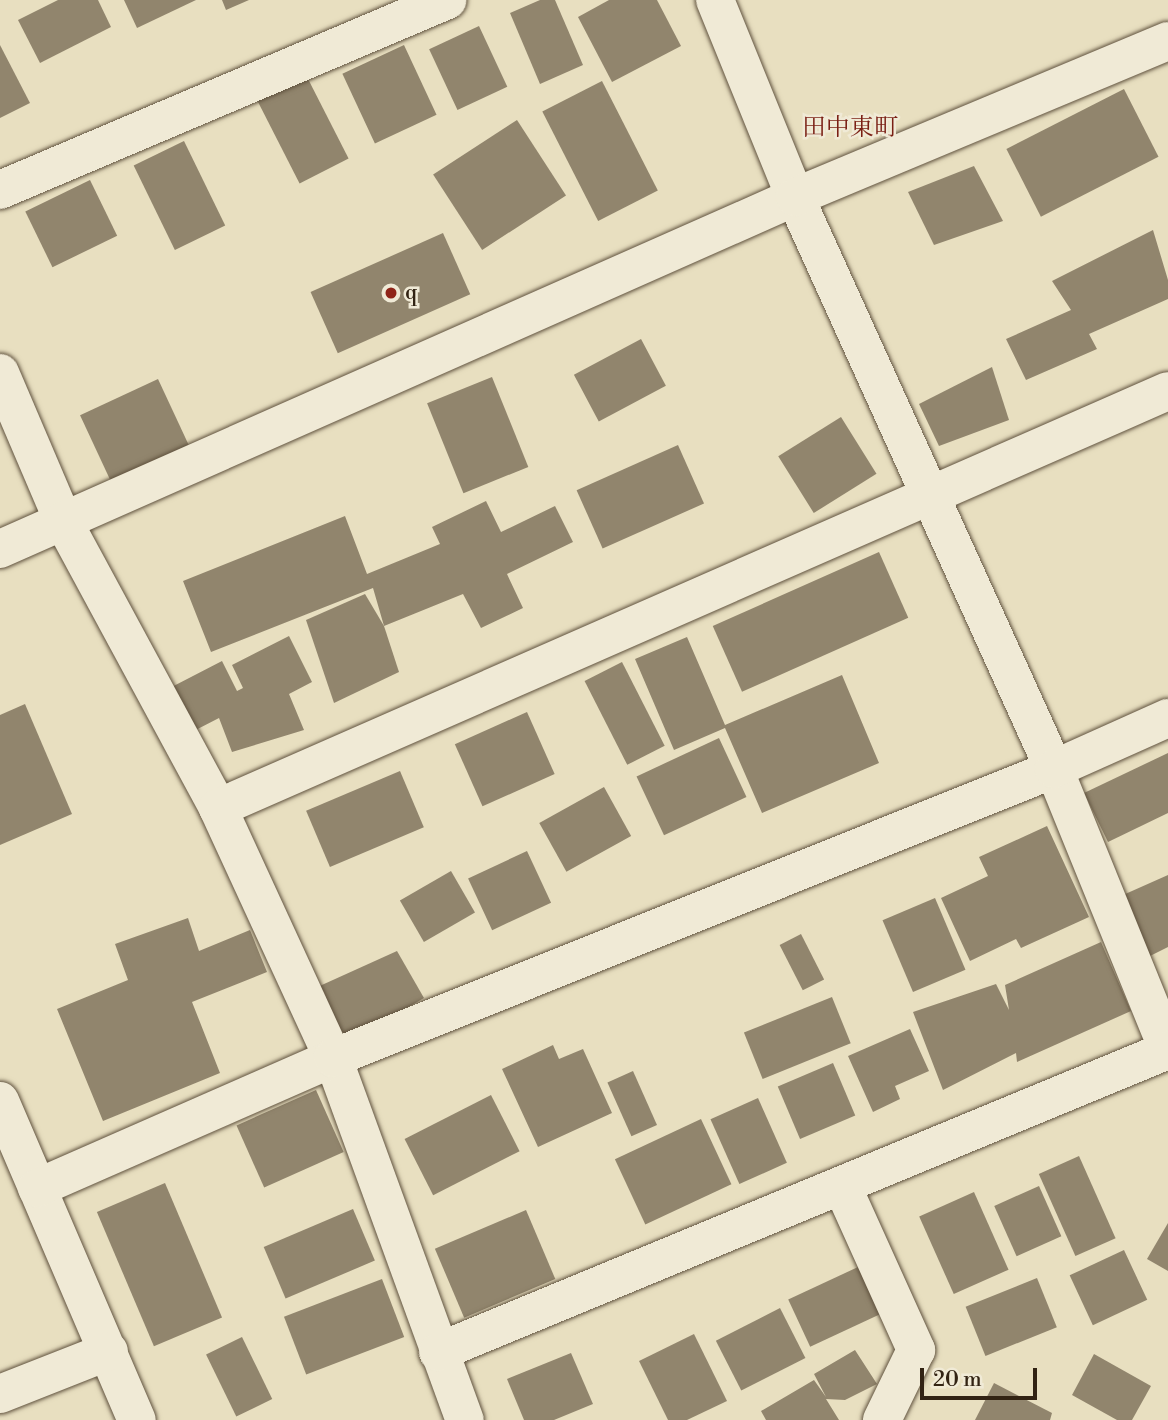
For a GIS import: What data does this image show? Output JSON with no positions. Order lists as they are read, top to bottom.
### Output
{
  "districts": ["田中東町"],
  "places": ["q"],
  "scale_bar": "20 m"
}
